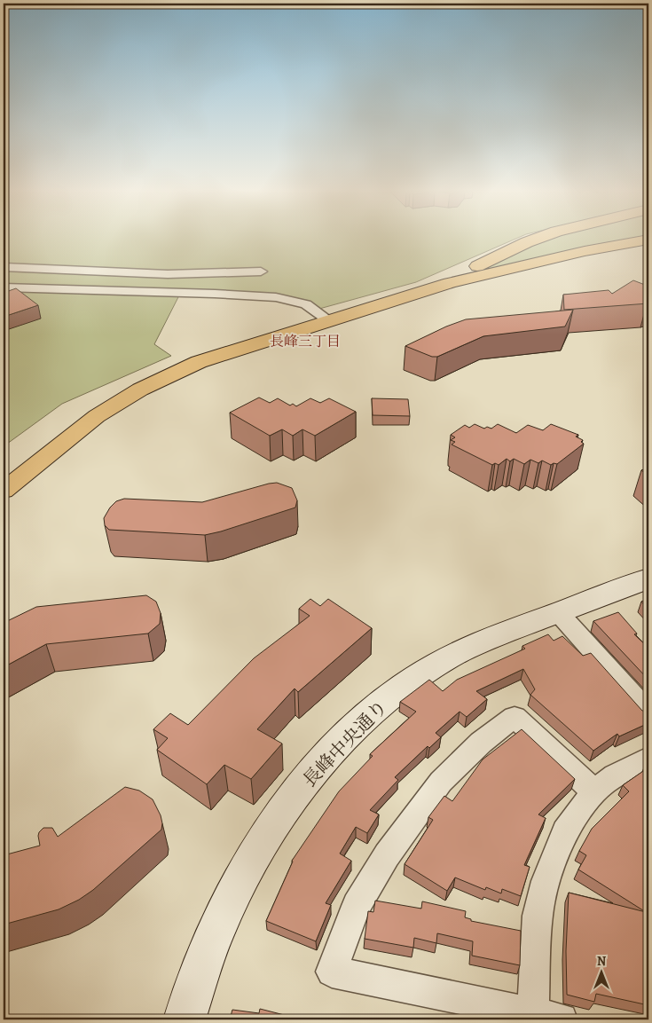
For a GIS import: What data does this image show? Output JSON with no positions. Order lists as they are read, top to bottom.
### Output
{
  "streets": {
    "street": ["長峰中央通り"]
  },
  "districts": ["長峰三丁目"],
  "north": "top"
}
